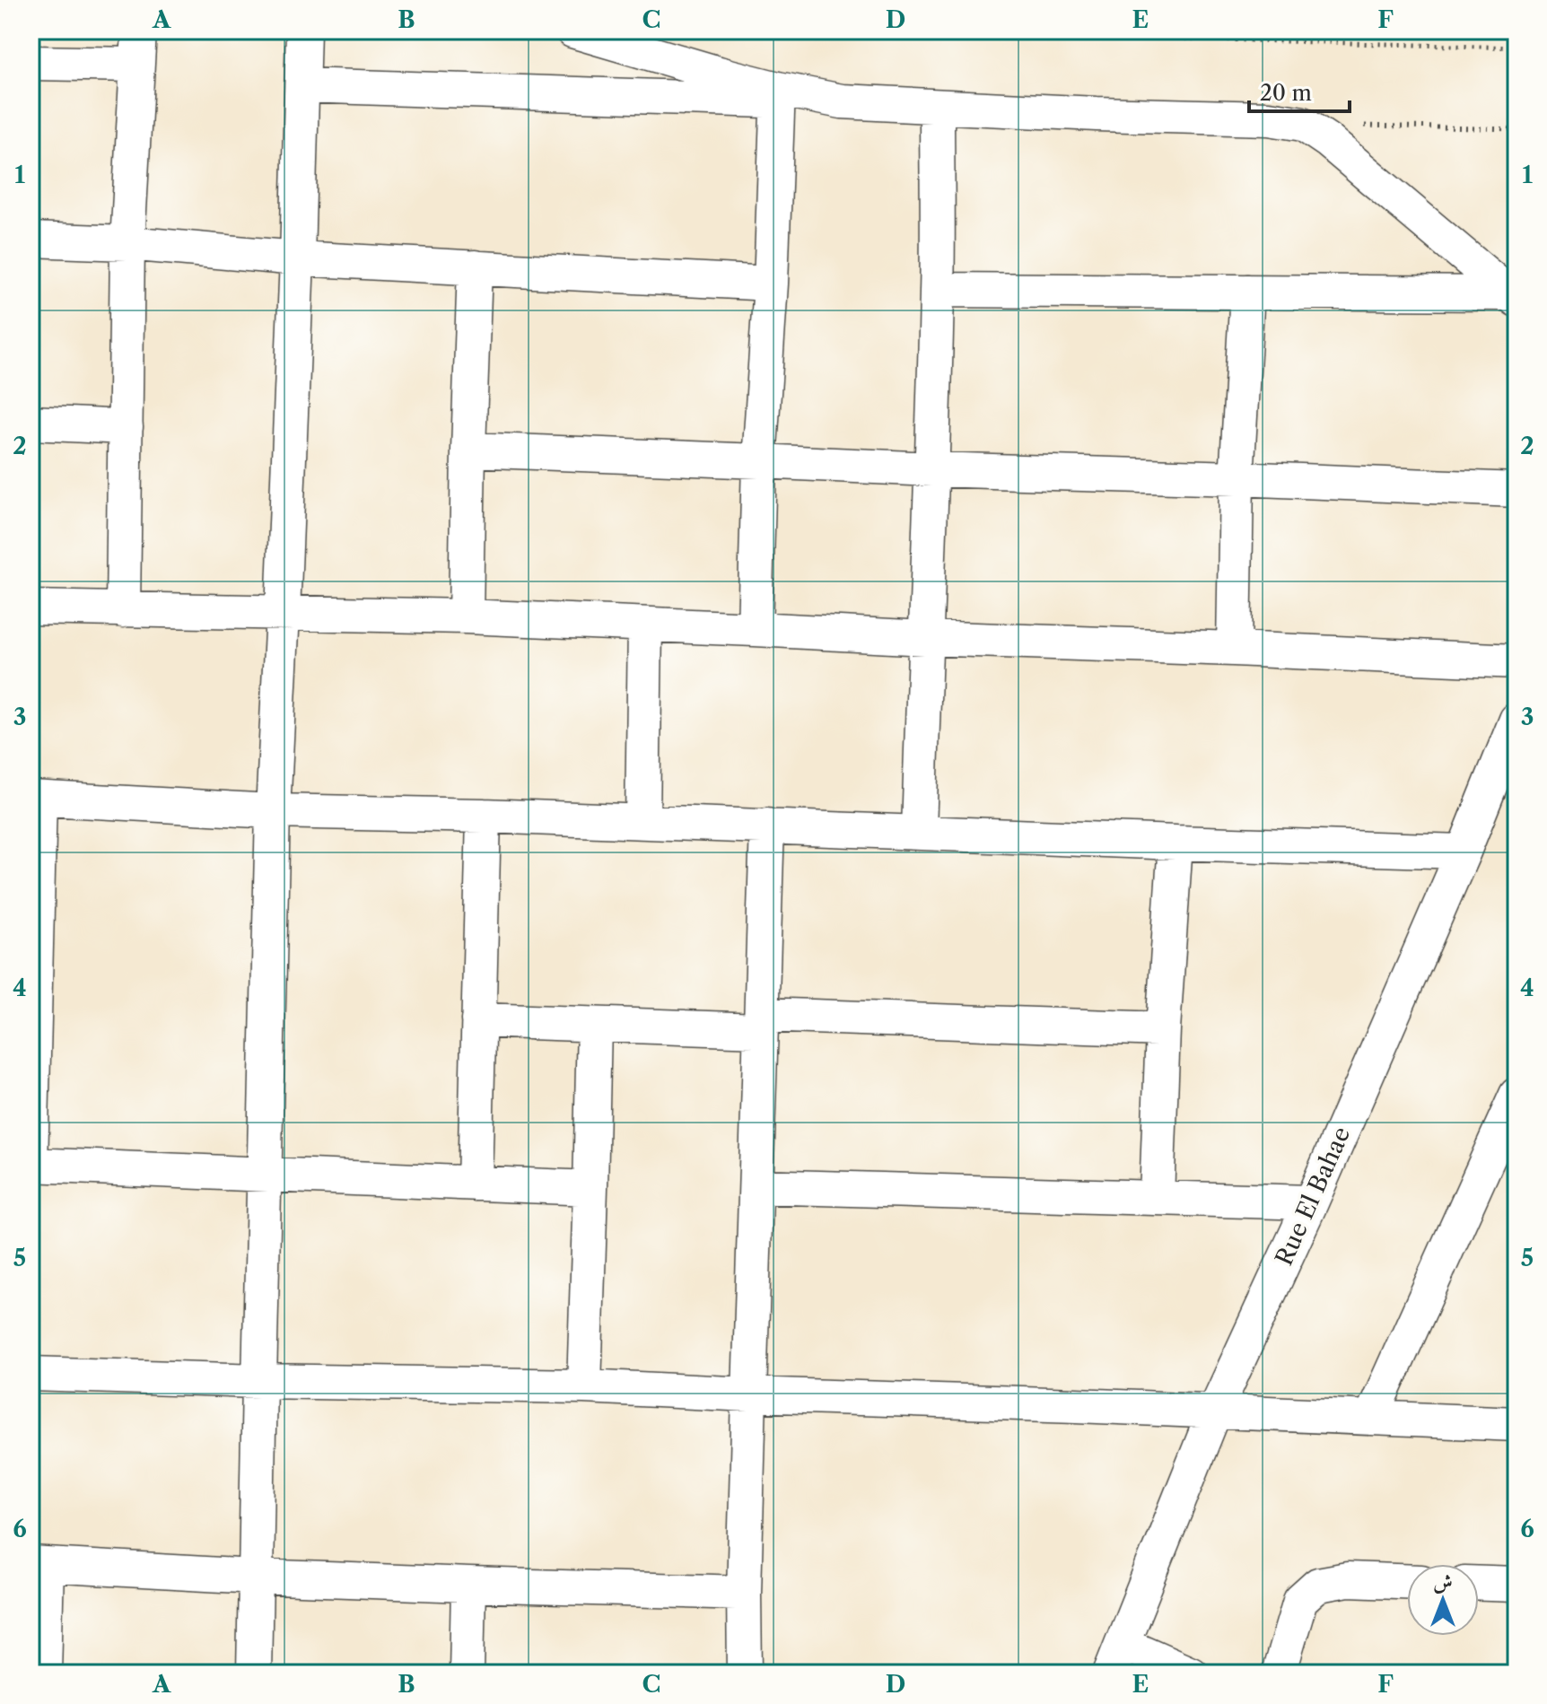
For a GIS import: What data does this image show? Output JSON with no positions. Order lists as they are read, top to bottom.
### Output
{
  "streets": {
    "street": ["Rue El Bahae"]
  },
  "scale_bar": "20 m",
  "north": "top",
  "grid": {
    "columns": [
      "A",
      "B",
      "C",
      "D",
      "E",
      "F"
    ],
    "rows": [
      "1",
      "2",
      "3",
      "4",
      "5",
      "6"
    ]
  }
}
